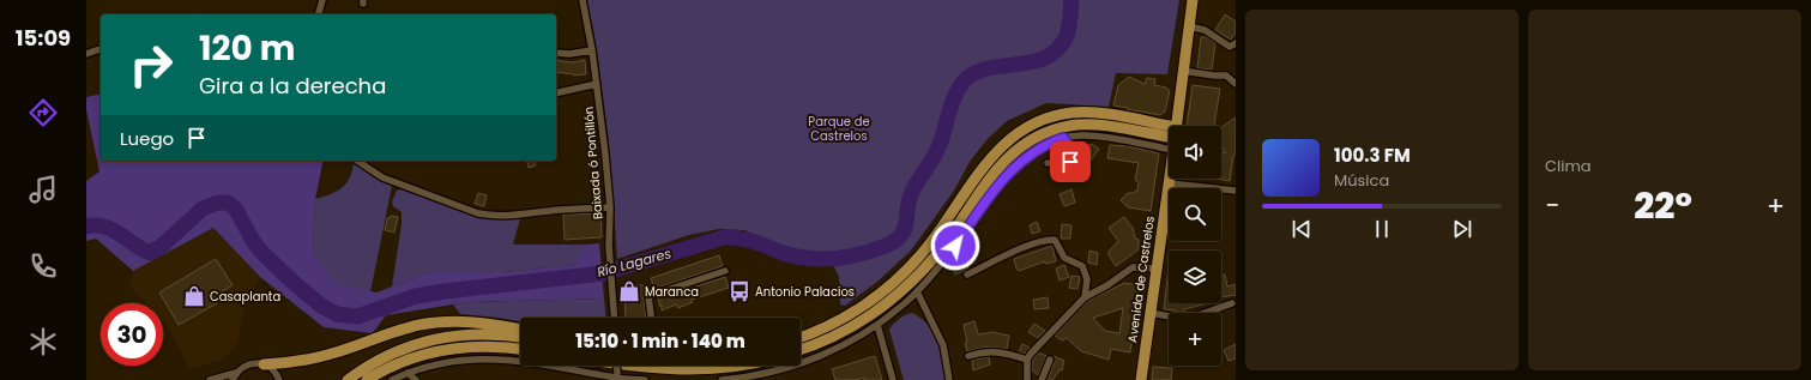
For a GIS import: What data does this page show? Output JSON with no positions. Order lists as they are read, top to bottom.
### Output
{
  "streets": {
    "main road": ["Avenida de Castrelos"],
    "street": ["Baixada ó Pontillón"]
  },
  "water": ["Río Lagares"],
  "parks": ["Parque de Castrelos"],
  "places": {
    "shop": ["Maranca", "Casaplanta"],
    "bus stop": ["Antonio Palacios"]
  },
  "page": {
    "tabs": "15:09",
    "tile": "Clima",
    "turn": ["120 m", "Gira a la derecha"],
    "then": "Luego",
    "map_buttons": "+",
    "song": ["100.3 FM", "Música"],
    "heat": ["−", "22°", "+"],
    "limit": "30",
    "trip": "15:10 · 1 min · 140 m"
  }
}
